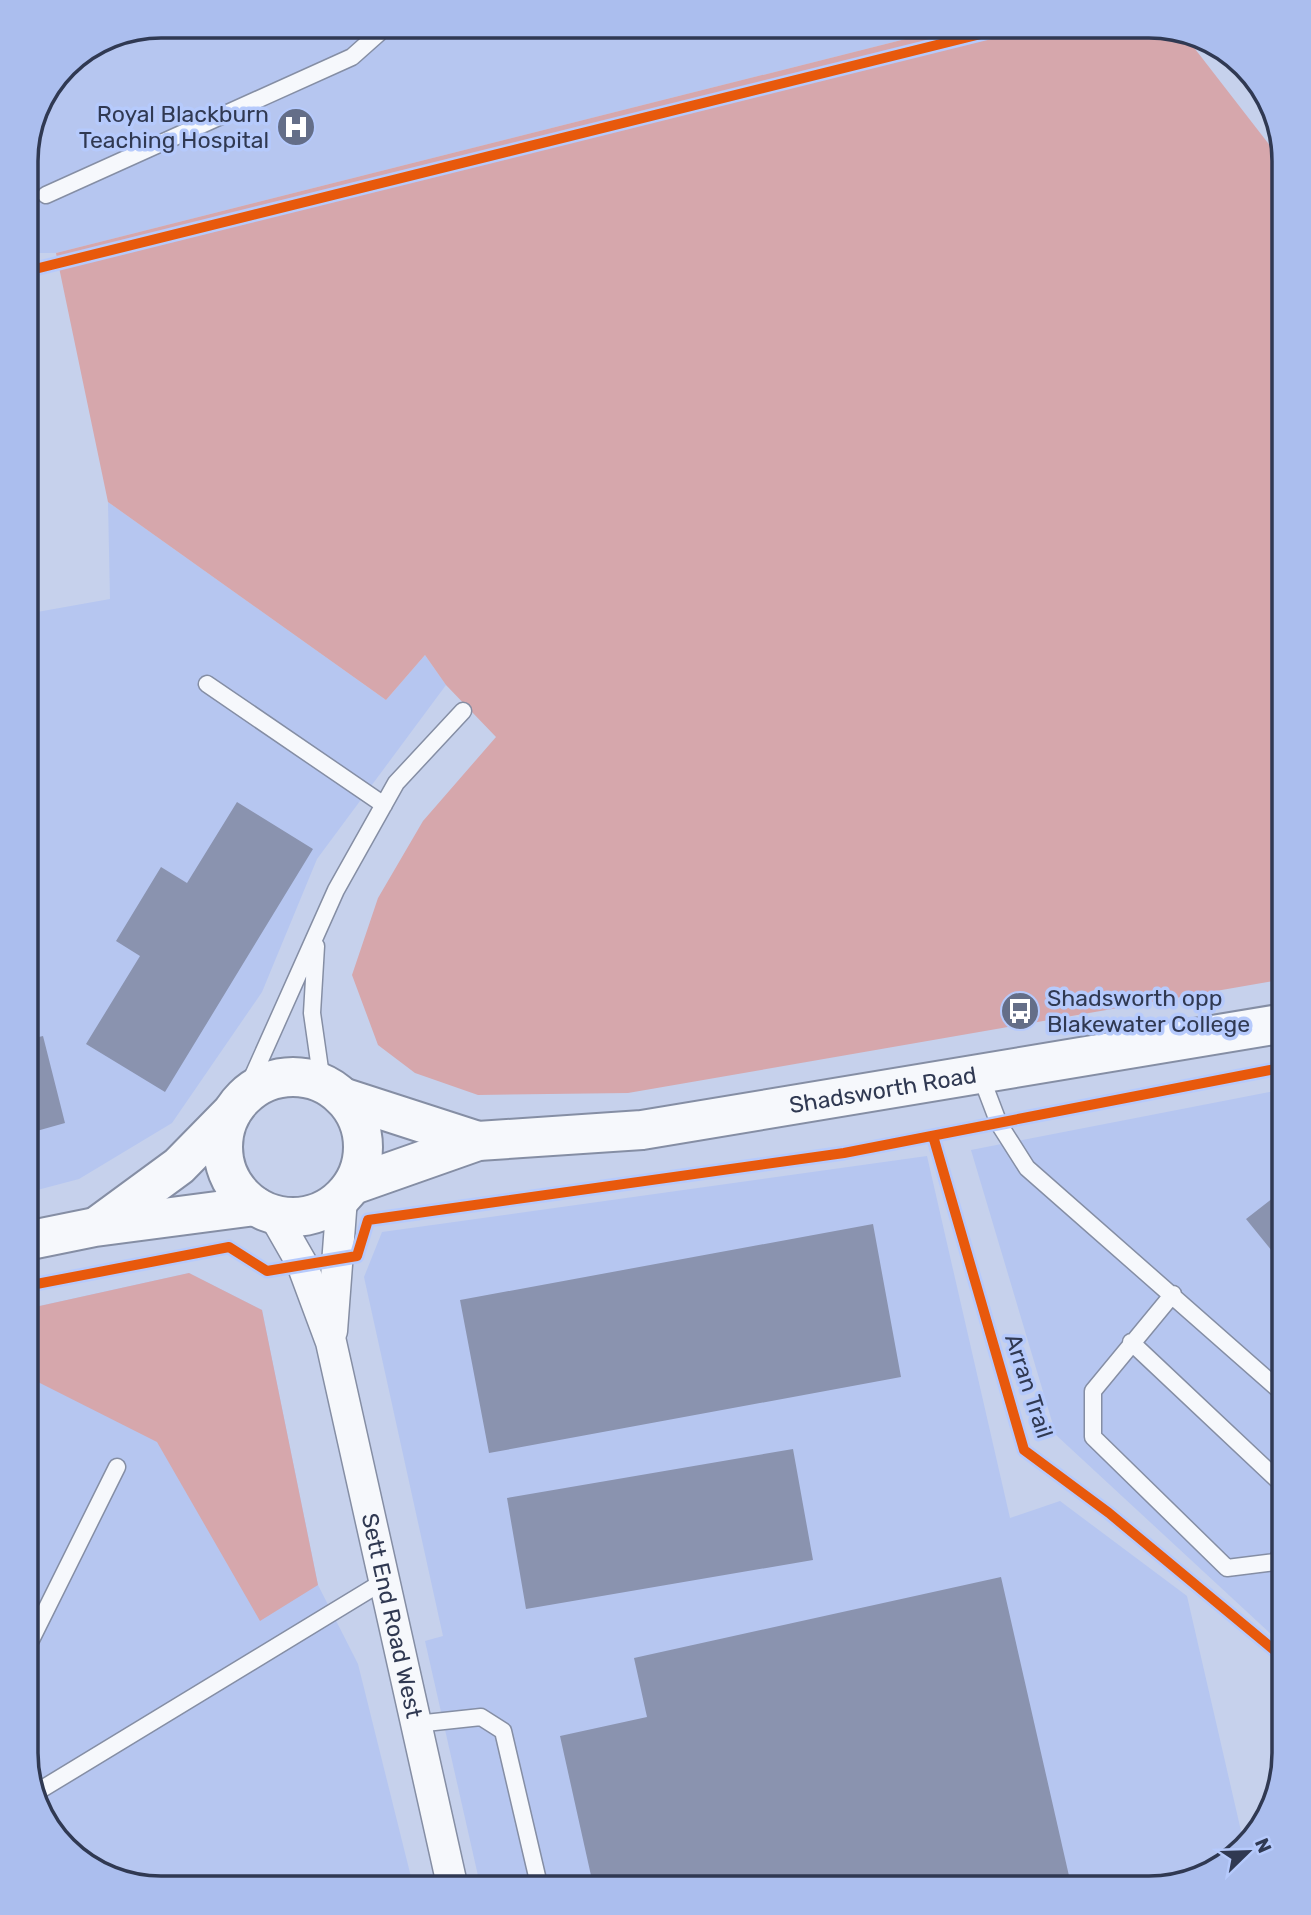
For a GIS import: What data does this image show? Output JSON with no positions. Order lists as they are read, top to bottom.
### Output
{
  "streets": {
    "main road": ["Shadsworth Road"],
    "street": ["Sett End Road West"],
    "cycle path": ["Arran Trail"]
  },
  "crossings": [
    ["Shadsworth Road", "Sett End Road West"]
  ],
  "places": {
    "hospital": ["Royal Blackburn Teaching Hospital"],
    "bus stop": ["Shadsworth opp Blakewater College"]
  },
  "north": "top right"
}
